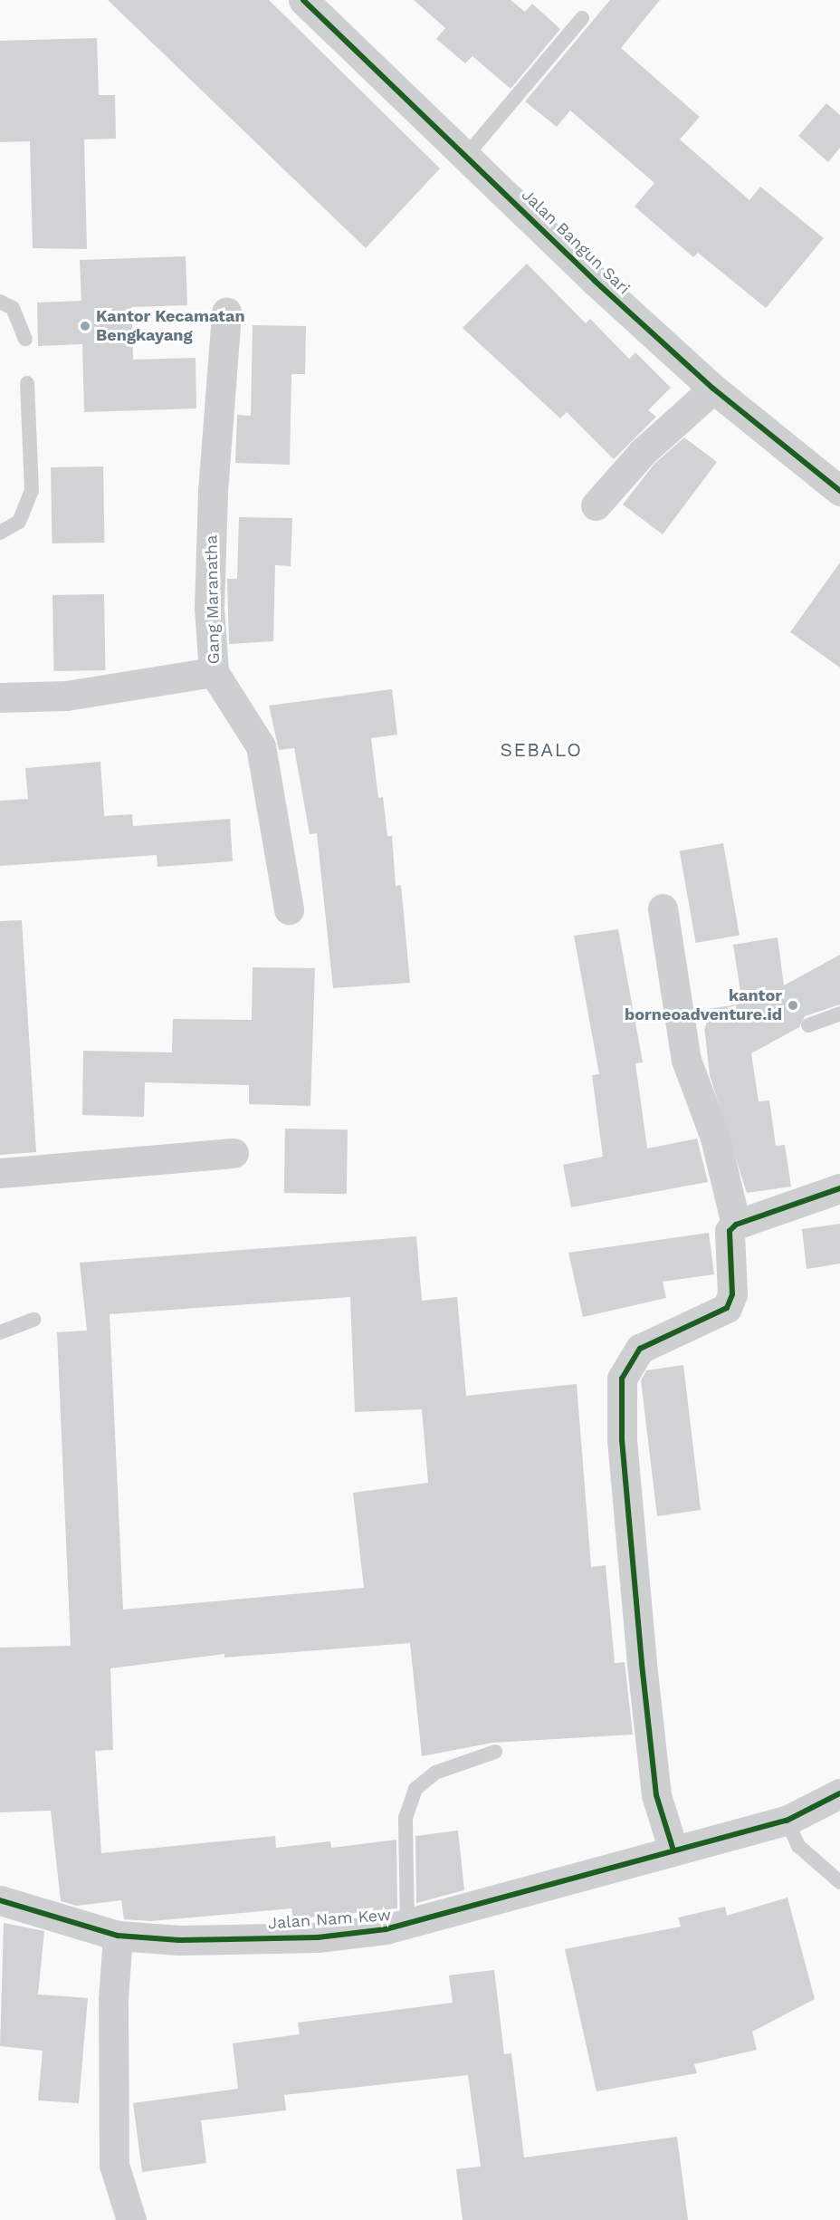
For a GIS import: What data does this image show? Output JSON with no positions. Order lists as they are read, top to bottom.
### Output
{
  "streets": {
    "street": ["Jalan Bangun Sari", "Gang Maranatha", "Jalan Nam Kew"]
  },
  "districts": ["SEBALO"],
  "places": ["Kantor Kecamatan Bengkayang", "kantor borneoadventure.id"]
}
